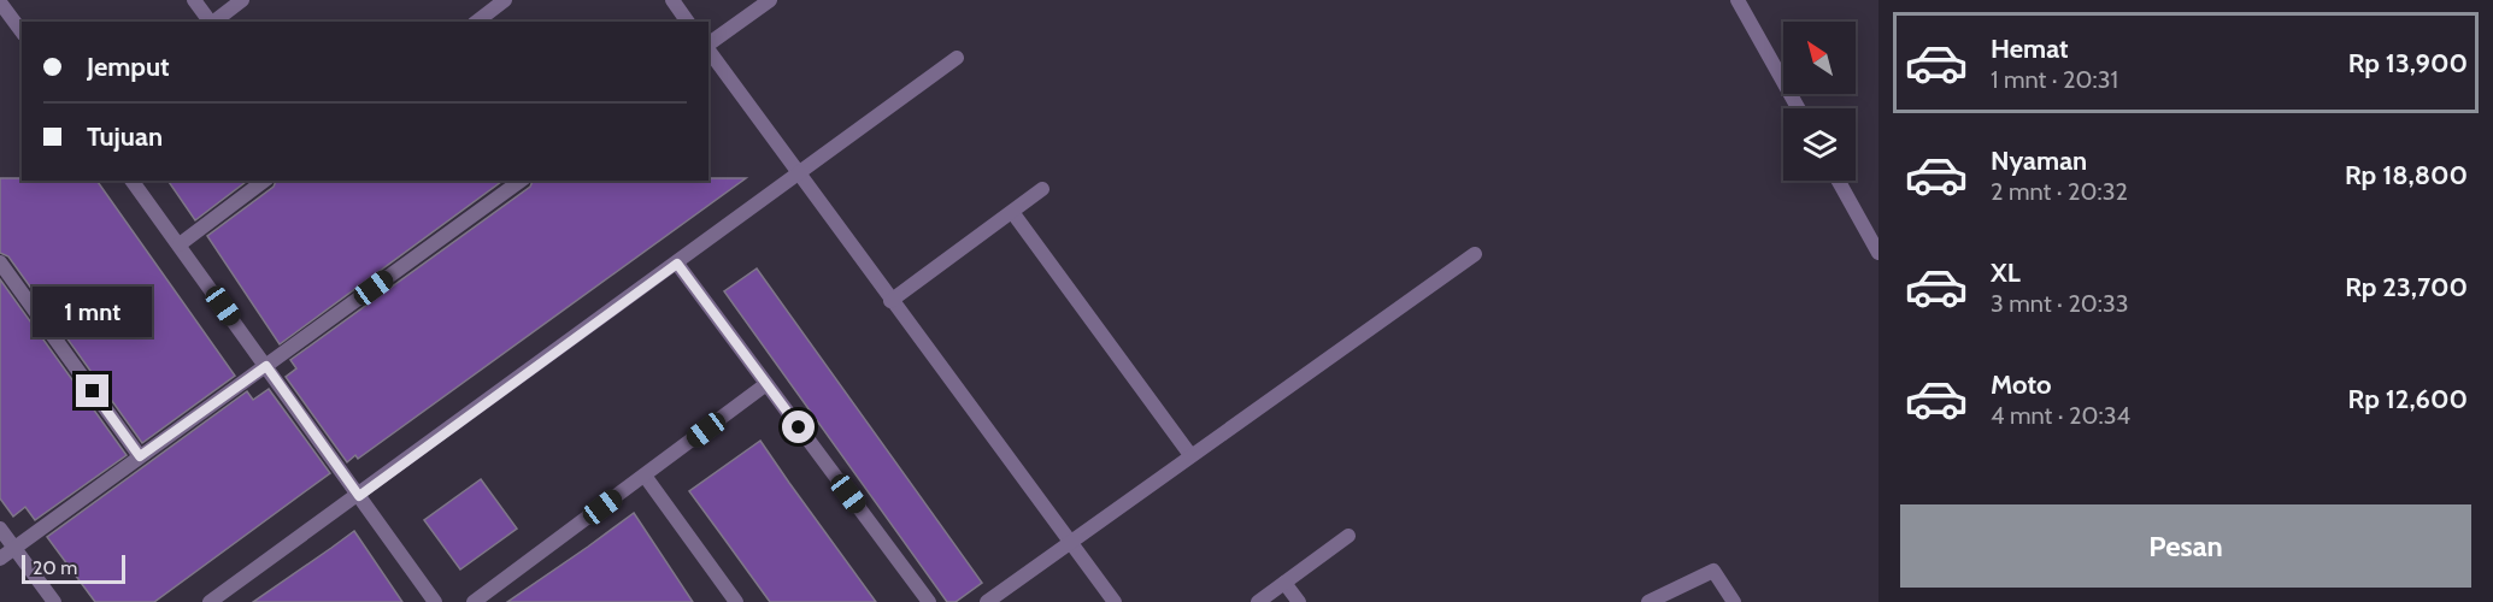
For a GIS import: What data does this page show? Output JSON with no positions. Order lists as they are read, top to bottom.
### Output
{
  "scale_bar": "20 m",
  "north": "top left",
  "page": {
    "list": [
      {
        "name": "Hemat",
        "note": "1 mnt · 20:31",
        "value": "Rp 13,900"
      },
      {
        "name": "Nyaman",
        "note": "2 mnt · 20:32",
        "value": "Rp 18,800"
      },
      {
        "name": "XL",
        "note": "3 mnt · 20:33",
        "value": "Rp 23,700"
      },
      {
        "name": "Moto",
        "note": "4 mnt · 20:34",
        "value": "Rp 12,600"
      }
    ],
    "banner": ["Jemput", "Tujuan"],
    "bubble": "1 mnt",
    "buttons": "Pesan",
    "scale": "20 m"
  }
}
